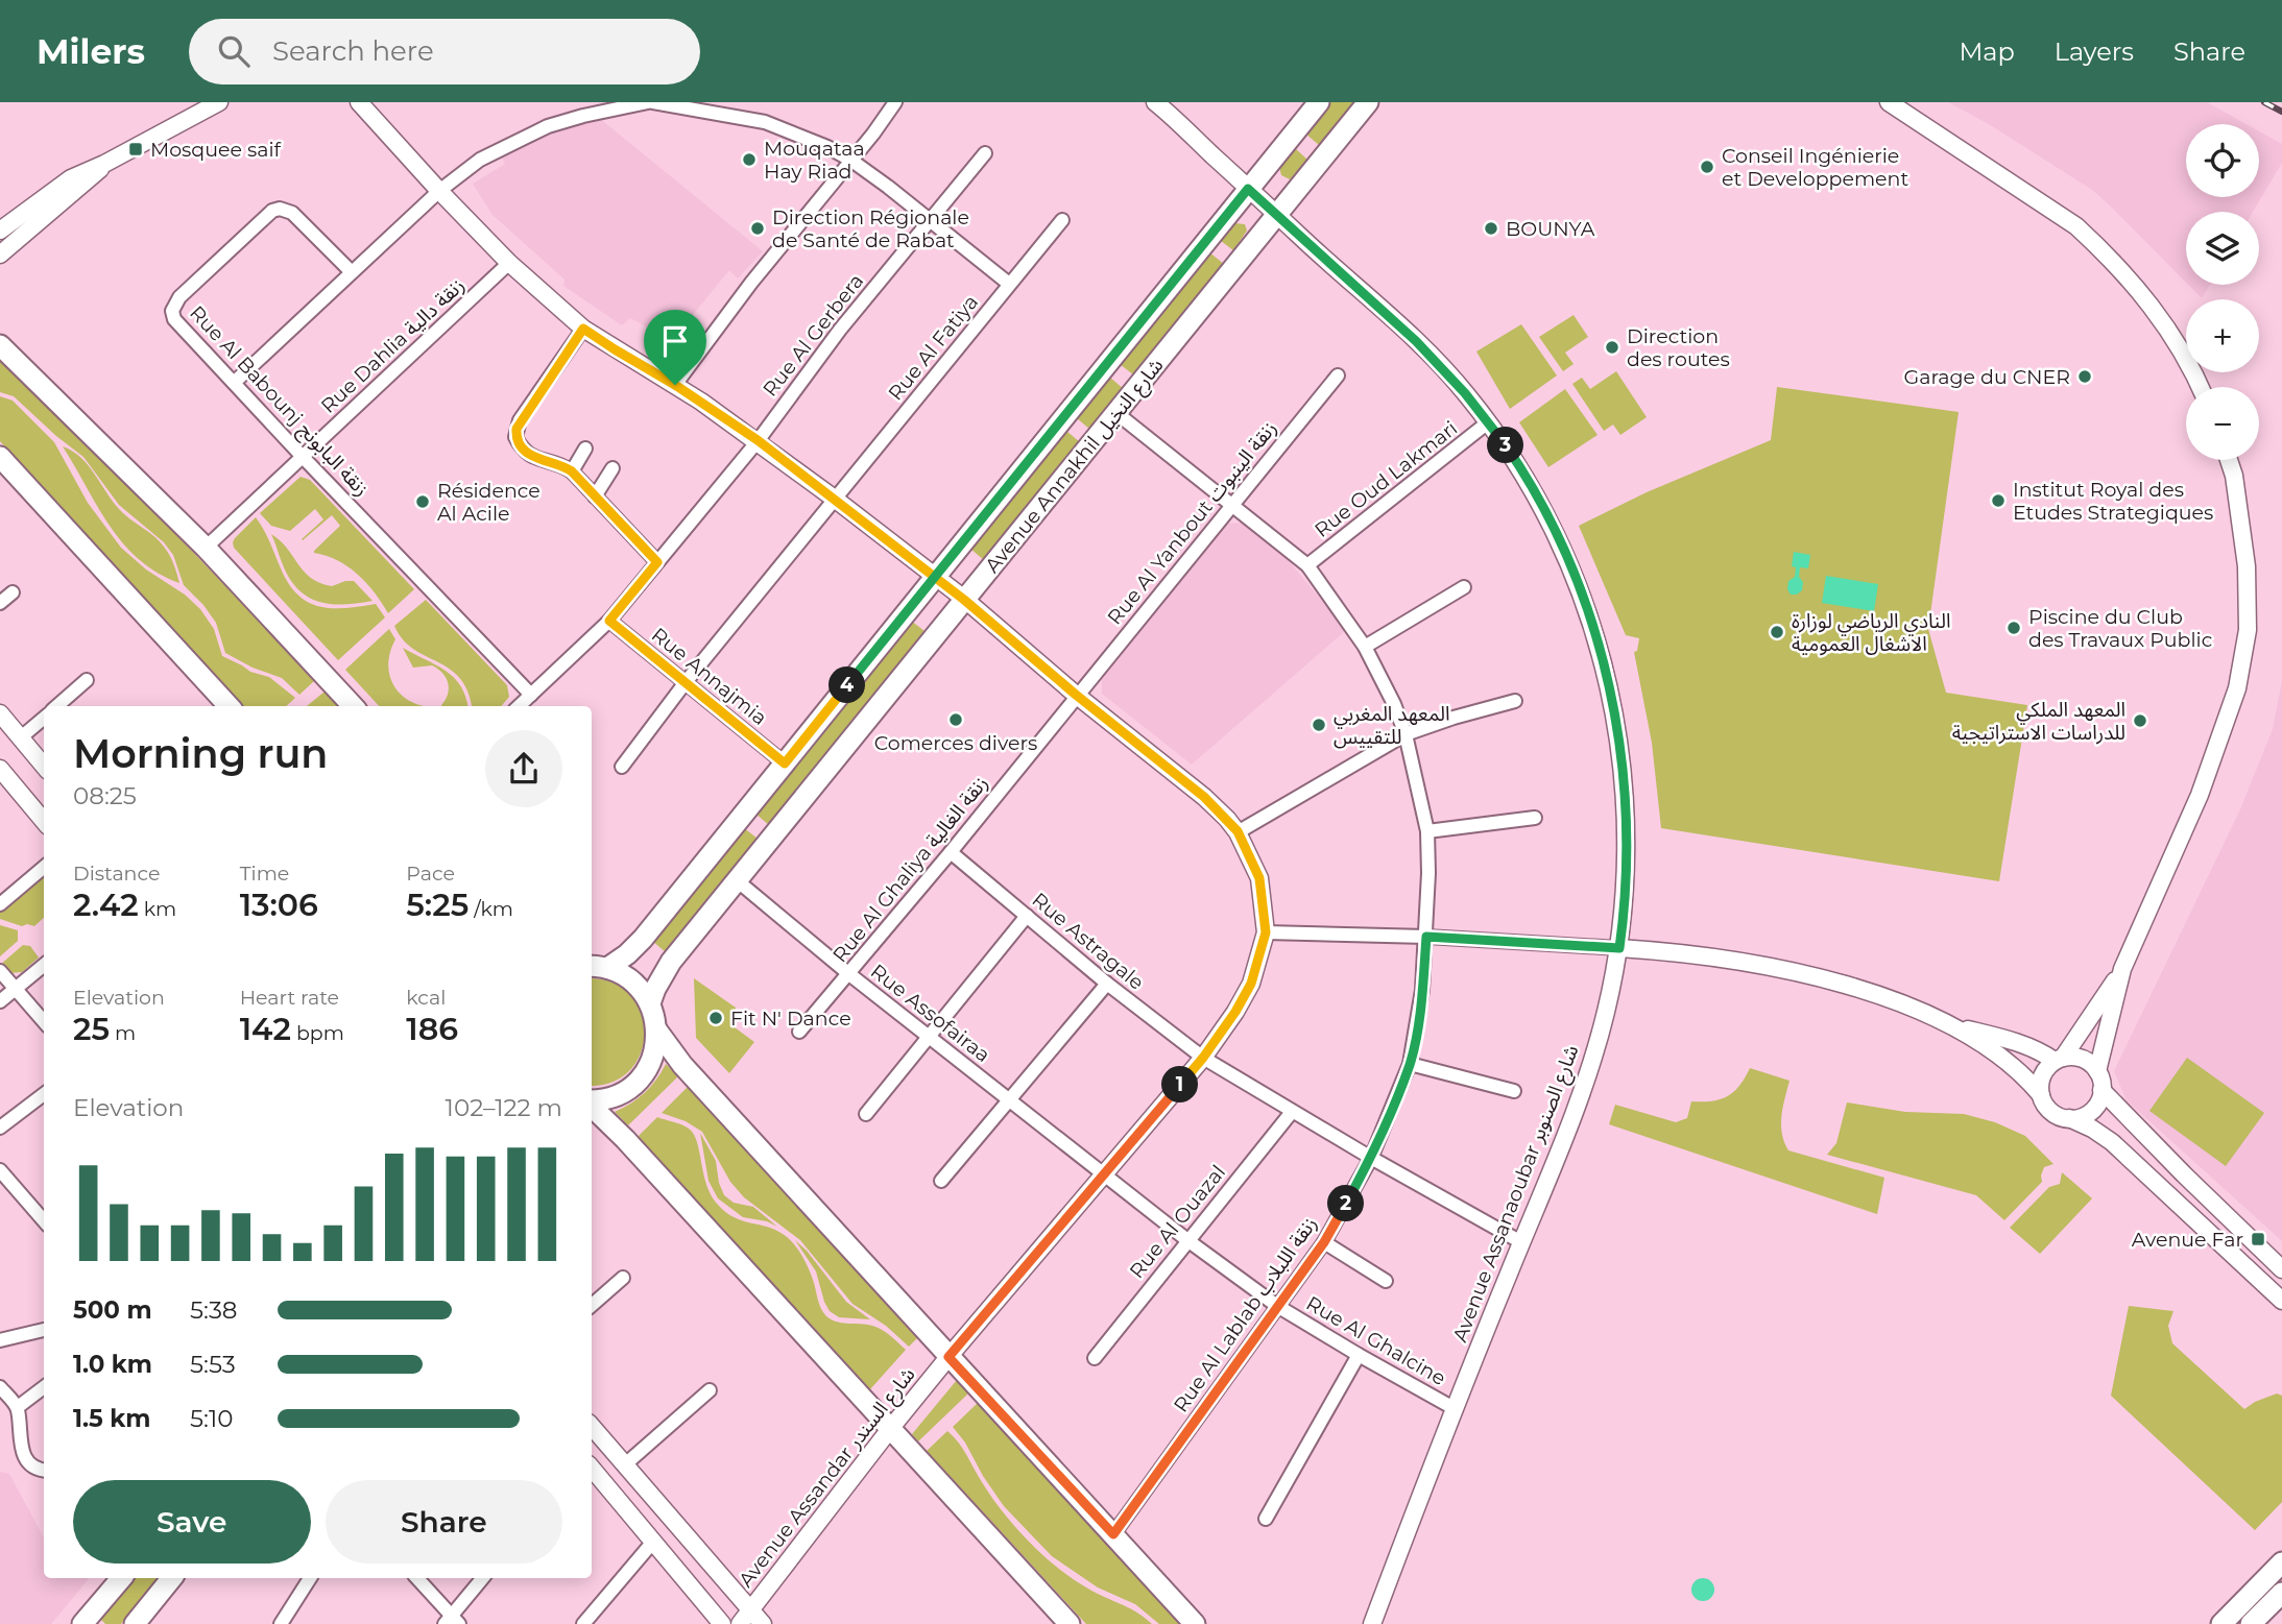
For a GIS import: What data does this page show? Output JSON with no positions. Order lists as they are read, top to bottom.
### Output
{
  "streets": {
    "main road": ["Avenue Annakhil شارع النخيل"],
    "street": [
      "Rue Al Gerbera",
      "Rue Dahlia زنقة دالية",
      "Rue Al Fatiya",
      "Rue Al Babounj زنقة البابونج",
      "Rue Oud Lakmari",
      "Rue Al Yanbout زنقة الينبوت",
      "Rue Annajmia",
      "Rue Al Ghaliya زنقة الغالية",
      "Rue Astragale",
      "Rue Assofairaa",
      "Avenue Assanaoubar شارع الصنوبر",
      "Rue Al Ouazal",
      "Rue Al Lablab زنقة اللبلاب",
      "Rue Al Ghalcine",
      "Avenue Assandar شارع السندر"
    ]
  },
  "crossings": [
    ["Rue Al Gerbera", "Rue Al Babounj زنقة البابونج"],
    ["Rue Al Gerbera", "Rue Annajmia"],
    ["Rue Dahlia زنقة دالية", "Rue Al Babounj زنقة البابونج"],
    ["Rue Al Fatiya", "Rue Annajmia"],
    ["Avenue Annakhil شارع النخيل", "Rue Annajmia"],
    ["Avenue Annakhil شارع النخيل", "Rue Assofairaa"],
    ["Avenue Annakhil شارع النخيل", "Avenue Assanaoubar شارع الصنوبر"],
    ["Avenue Annakhil شارع النخيل", "Rue Al Lablab زنقة اللبلاب"],
    ["Rue Oud Lakmari", "Avenue Assanaoubar شارع الصنوبر"],
    ["Rue Oud Lakmari", "Rue Al Lablab زنقة اللبلاب"],
    ["Rue Al Yanbout زنقة الينبوت", "Rue Al Ghaliya زنقة الغالية"],
    ["Rue Al Yanbout زنقة الينبوت", "Rue Al Lablab زنقة اللبلاب"],
    ["Rue Al Ghaliya زنقة الغالية", "Rue Astragale"],
    ["Rue Al Ghaliya زنقة الغالية", "Rue Assofairaa"],
    ["Rue Astragale", "Avenue Assanaoubar شارع الصنوبر"],
    ["Rue Astragale", "Rue Al Ouazal"],
    ["Rue Astragale", "Rue Al Lablab زنقة اللبلاب"],
    ["Rue Astragale", "Avenue Assandar شارع السندر"],
    ["Rue Assofairaa", "Rue Al Ghalcine"],
    ["Rue Assofairaa", "Avenue Assandar شارع السندر"],
    ["Avenue Assanaoubar شارع الصنوبر", "Rue Al Ghalcine"],
    ["Rue Al Ouazal", "Rue Al Ghalcine"],
    ["Rue Al Lablab زنقة اللبلاب", "Rue Al Ghalcine"],
    ["Rue Al Ghalcine", "Avenue Assandar شارع السندر"]
  ],
  "places": {
    "transit": ["Mosquee saif", "Avenue Far"],
    "other": [
      "Mouqataa Hay Riad",
      "Conseil Ingénierie et Developpement",
      "Direction Régionale de Santé de Rabat",
      "BOUNYA",
      "Direction des routes",
      "Garage du CNER",
      "Institut Royal des Etudes Strategiques",
      "Résidence Al Acile",
      "Piscine du Club des Travaux Public",
      "النادي الرياضي لوزارة الاشغال العمومية",
      "Comerces divers",
      "المعهد الملكي للدراسات الاستراتيجية",
      "المعهد المغربي للتقييس",
      "Fit N' Dance"
    ]
  },
  "page": {
    "header": "Milers",
    "search": "Search here",
    "nav": ["Map", "Layers", "Share"],
    "map_buttons": ["+", "−"],
    "pins": [
      "3",
      "4",
      "1",
      "2"
    ],
    "heading": ["Morning run", "08:25"],
    "stats": [
      ["Distance", "2.42 km"],
      ["Time", "13:06"],
      ["Pace", "5:25 /km"],
      ["Elevation", "25 m"],
      ["Heart rate", "142 bpm"],
      ["kcal", "186"]
    ],
    "chart": ["Elevation", "102–122 m"],
    "list": [
      {
        "name": "500 m",
        "note": "5:38"
      },
      {
        "name": "1.0 km",
        "note": "5:53"
      },
      {
        "name": "1.5 km",
        "note": "5:10"
      }
    ],
    "buttons": ["Save", "Share"]
  }
}
